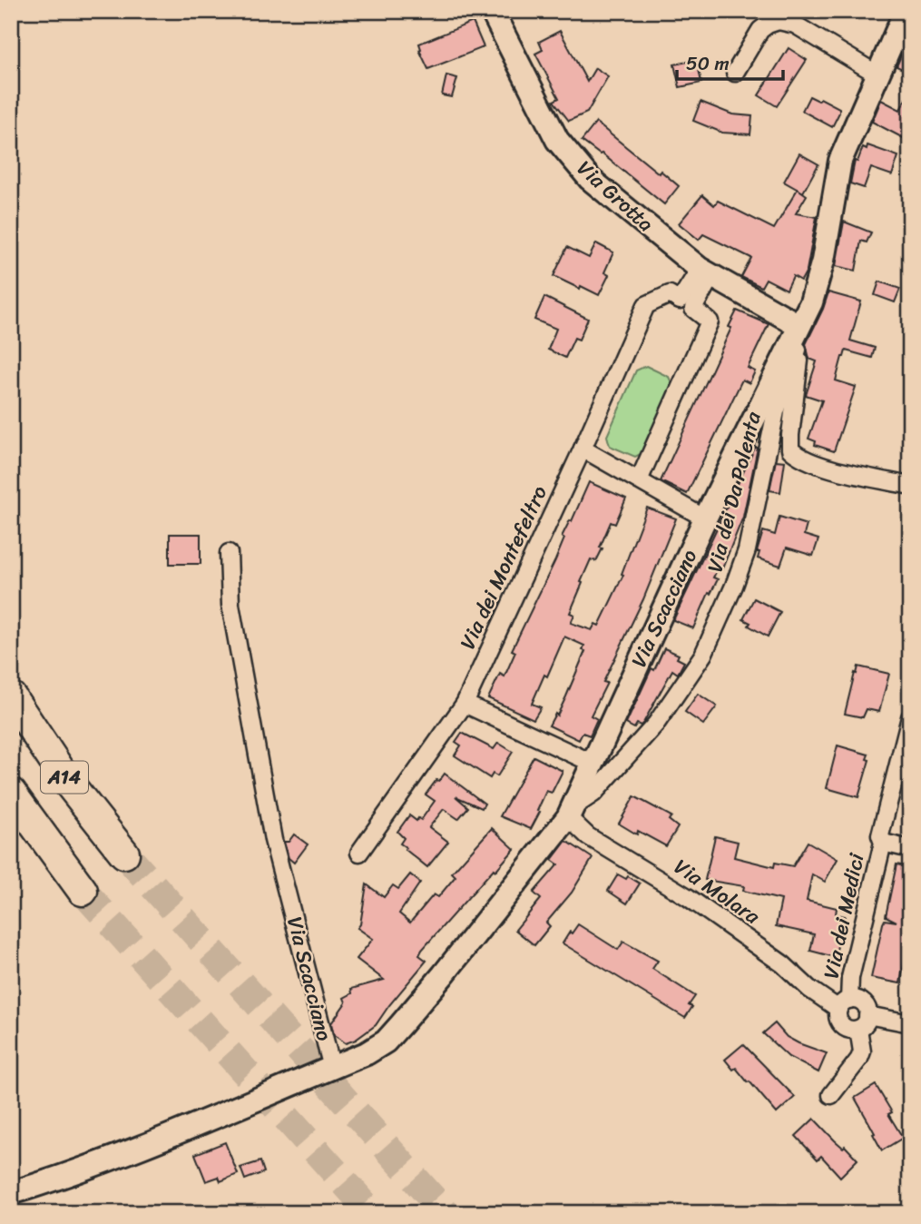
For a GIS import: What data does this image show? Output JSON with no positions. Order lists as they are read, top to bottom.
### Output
{
  "streets": {
    "highway": ["A14"],
    "street": [
      "Via Grotta",
      "Via dei Da Polenta",
      "Via dei Montefeltro",
      "Via Scacciano",
      "Via Molara",
      "Via dei Medici"
    ]
  },
  "crossings": [
    ["Via Grotta", "Via dei Da Polenta"],
    ["Via Grotta", "Via dei Montefeltro"],
    ["Via Grotta", "Via Scacciano"],
    ["Via dei Da Polenta", "Via Scacciano"],
    ["Via dei Da Polenta", "Via Molara"],
    ["Via Scacciano", "Via Molara"],
    ["Via Molara", "Via dei Medici"]
  ],
  "scale_bar": "50 m"
}
